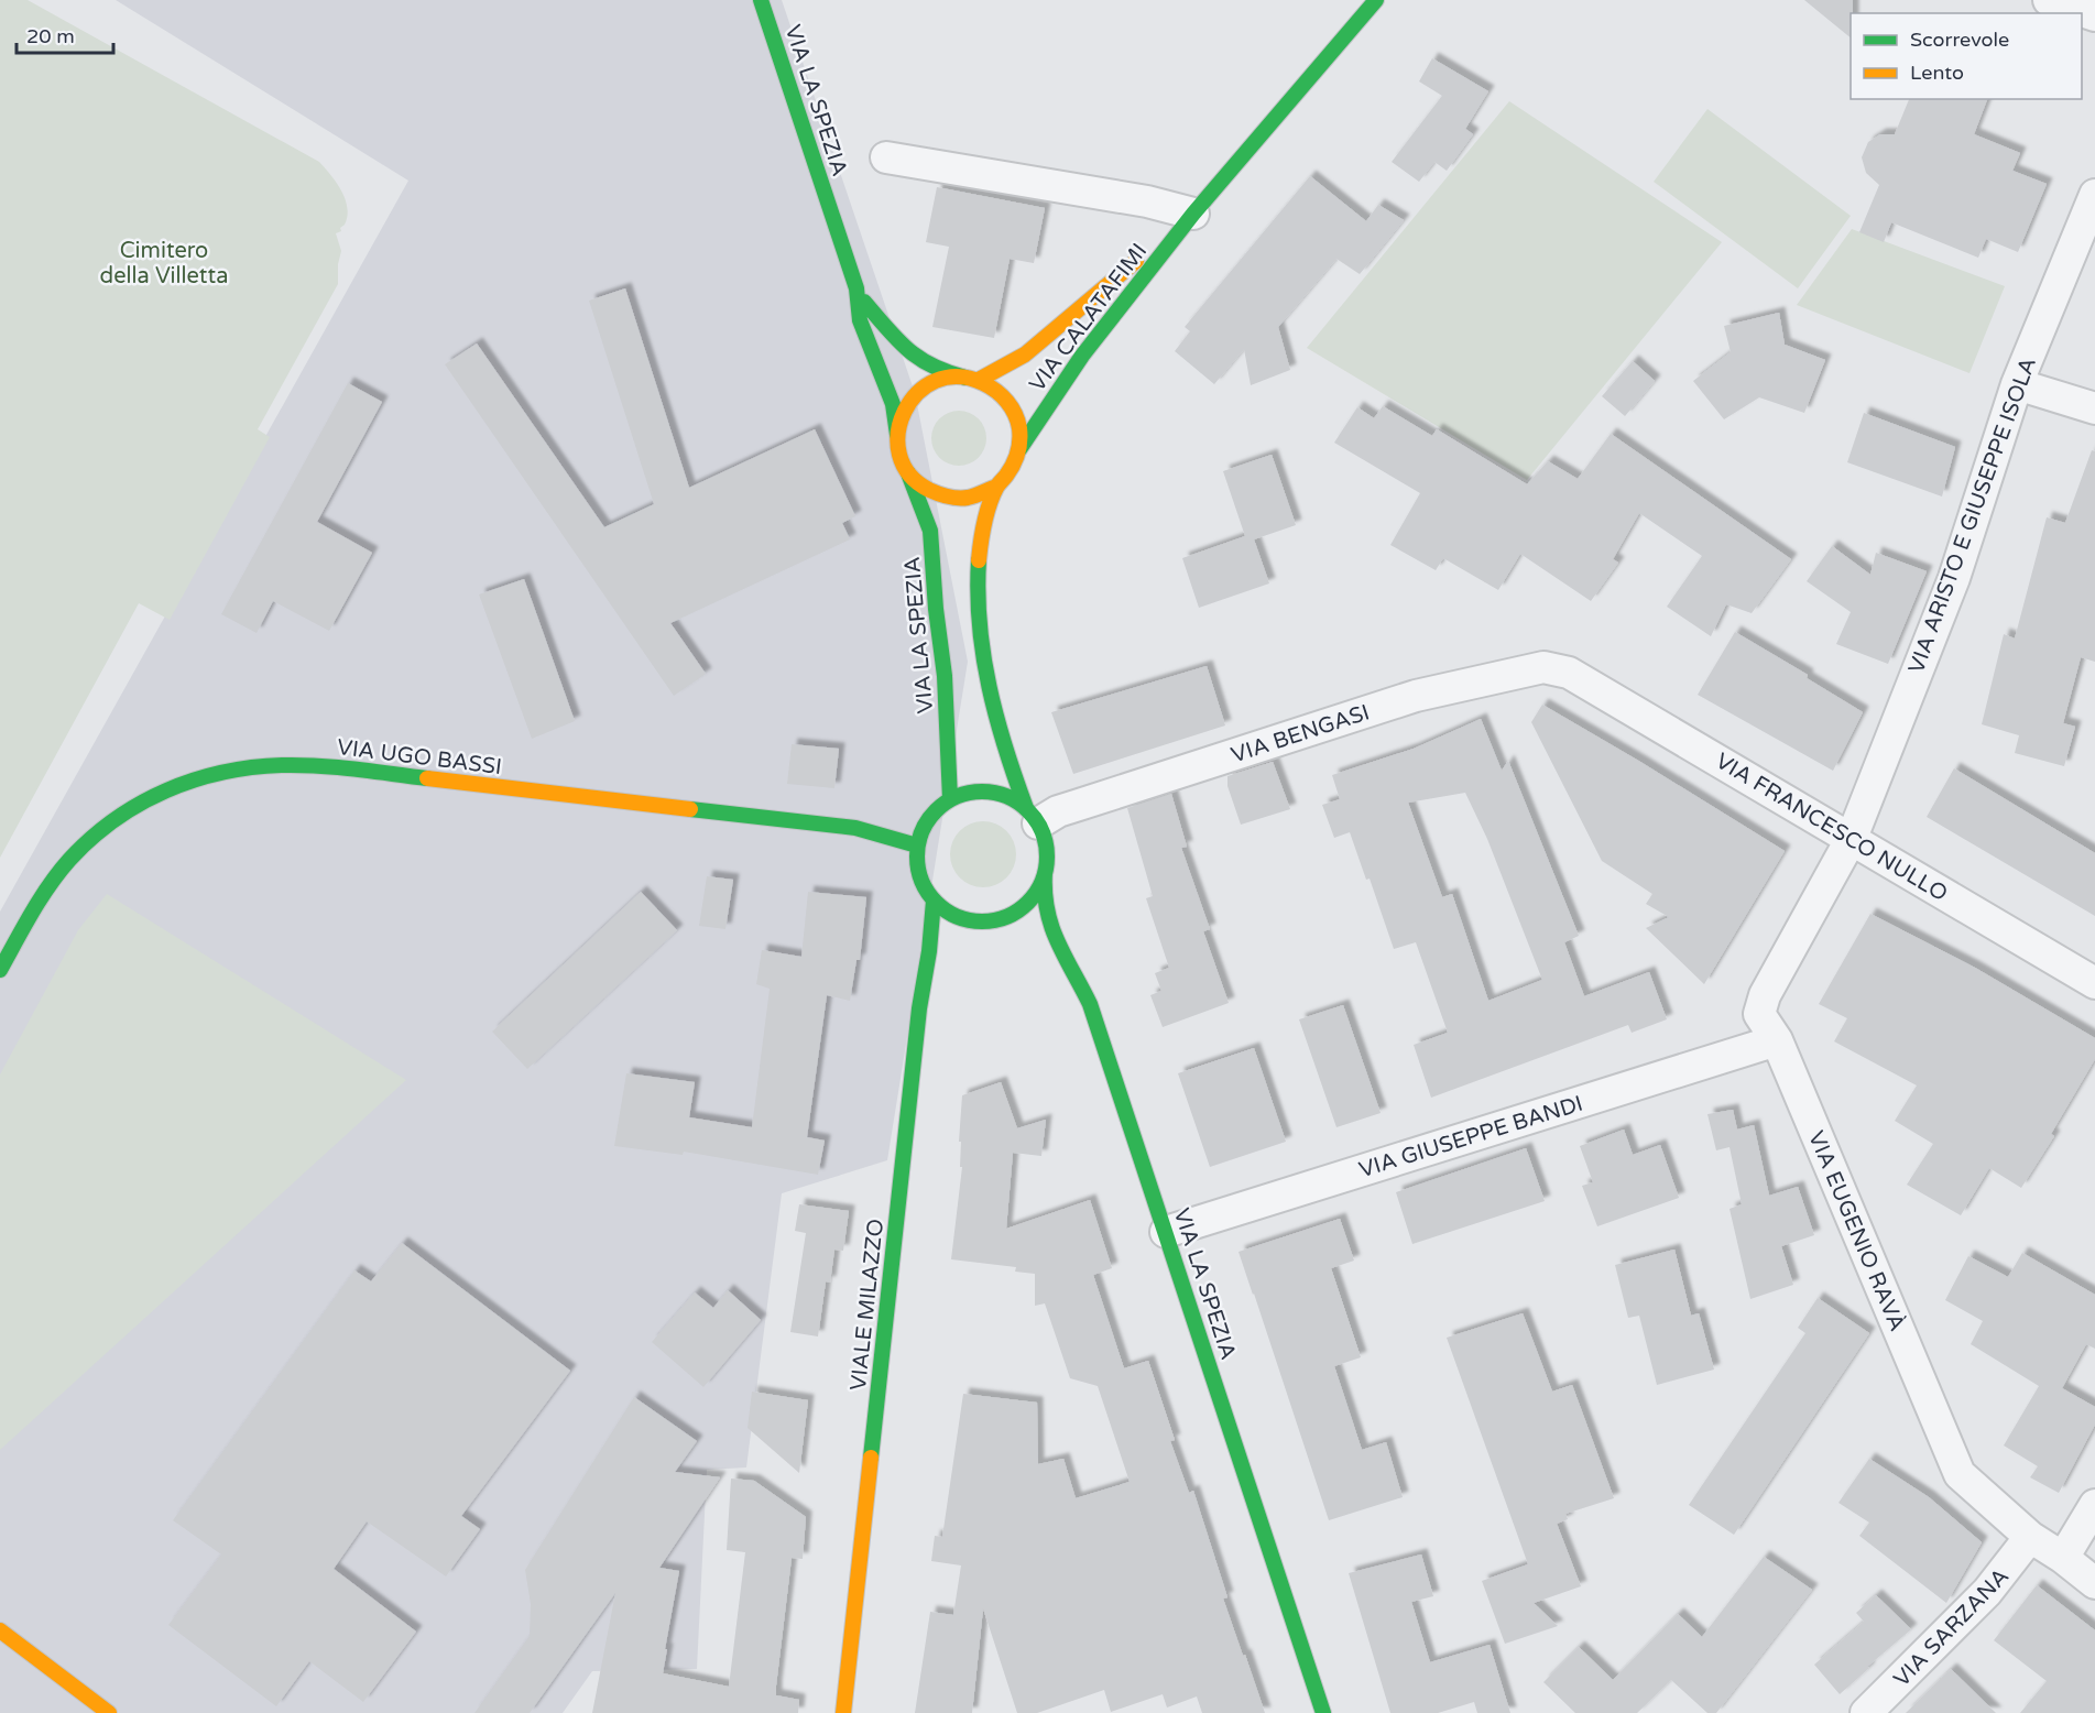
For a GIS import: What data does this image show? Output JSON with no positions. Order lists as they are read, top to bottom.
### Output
{
  "streets": {
    "main road": [
      "VIA LA SPEZIA",
      "VIA CALATAFIMI",
      "VIA UGO BASSI",
      "VIALE MILAZZO"
    ],
    "street": [
      "VIA ARISTO E GIUSEPPE ISOLA",
      "VIA BENGASI",
      "VIA FRANCESCO NULLO",
      "VIA GIUSEPPE BANDI",
      "VIA EUGENIO RAVÀ",
      "VIA SARZANA"
    ]
  },
  "crossings": [
    ["VIA LA SPEZIA", "VIA CALATAFIMI"],
    ["VIA LA SPEZIA", "VIA BENGASI"],
    ["VIA LA SPEZIA", "VIA UGO BASSI"],
    ["VIA LA SPEZIA", "VIA GIUSEPPE BANDI"],
    ["VIA LA SPEZIA", "VIALE MILAZZO"],
    ["VIA ARISTO E GIUSEPPE ISOLA", "VIA FRANCESCO NULLO"],
    ["VIA ARISTO E GIUSEPPE ISOLA", "VIA EUGENIO RAVÀ"],
    ["VIA BENGASI", "VIA UGO BASSI"],
    ["VIA BENGASI", "VIA FRANCESCO NULLO"],
    ["VIA BENGASI", "VIALE MILAZZO"],
    ["VIA UGO BASSI", "VIALE MILAZZO"],
    ["VIA FRANCESCO NULLO", "VIA EUGENIO RAVÀ"],
    ["VIA GIUSEPPE BANDI", "VIA EUGENIO RAVÀ"],
    ["VIA EUGENIO RAVÀ", "VIA SARZANA"]
  ],
  "parks": ["Cimitero della Villetta"],
  "legend": ["Scorrevole", "Lento"],
  "scale_bar": "20 m"
}
